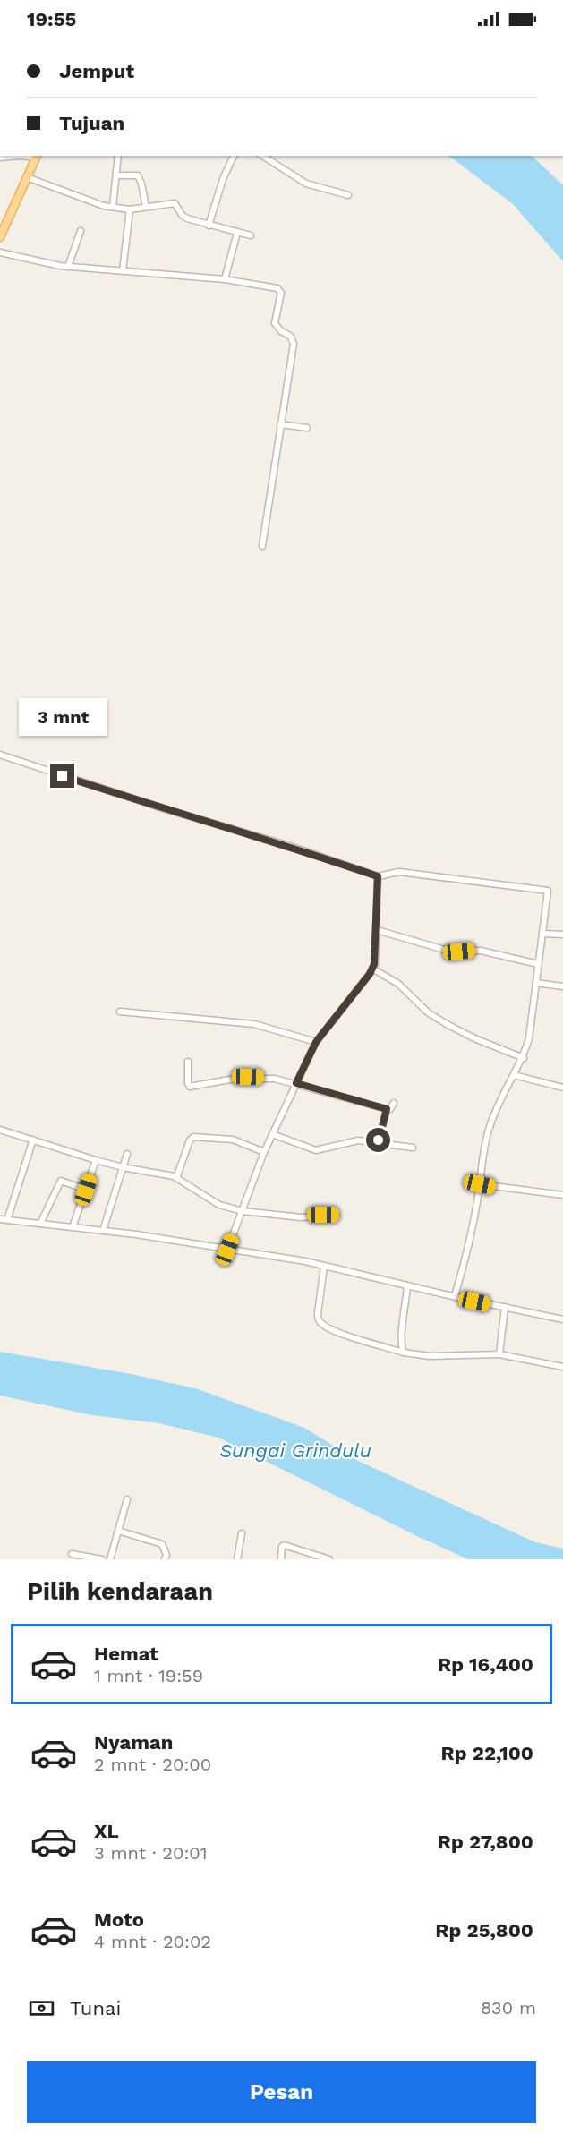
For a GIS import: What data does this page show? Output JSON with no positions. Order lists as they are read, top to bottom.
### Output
{
  "water": ["Sungai Grindulu"],
  "page": {
    "status": "19:55",
    "banner": ["Jemput", "Tujuan"],
    "bubble": "3 mnt",
    "heading": "Pilih kendaraan",
    "list": [
      {
        "name": "Hemat",
        "note": "1 mnt · 19:59",
        "value": "Rp 16,400"
      },
      {
        "name": "Nyaman",
        "note": "2 mnt · 20:00",
        "value": "Rp 22,100"
      },
      {
        "name": "XL",
        "note": "3 mnt · 20:01",
        "value": "Rp 27,800"
      },
      {
        "name": "Moto",
        "note": "4 mnt · 20:02",
        "value": "Rp 25,800"
      }
    ],
    "pay": ["Tunai", "830 m"],
    "buttons": "Pesan"
  }
}
